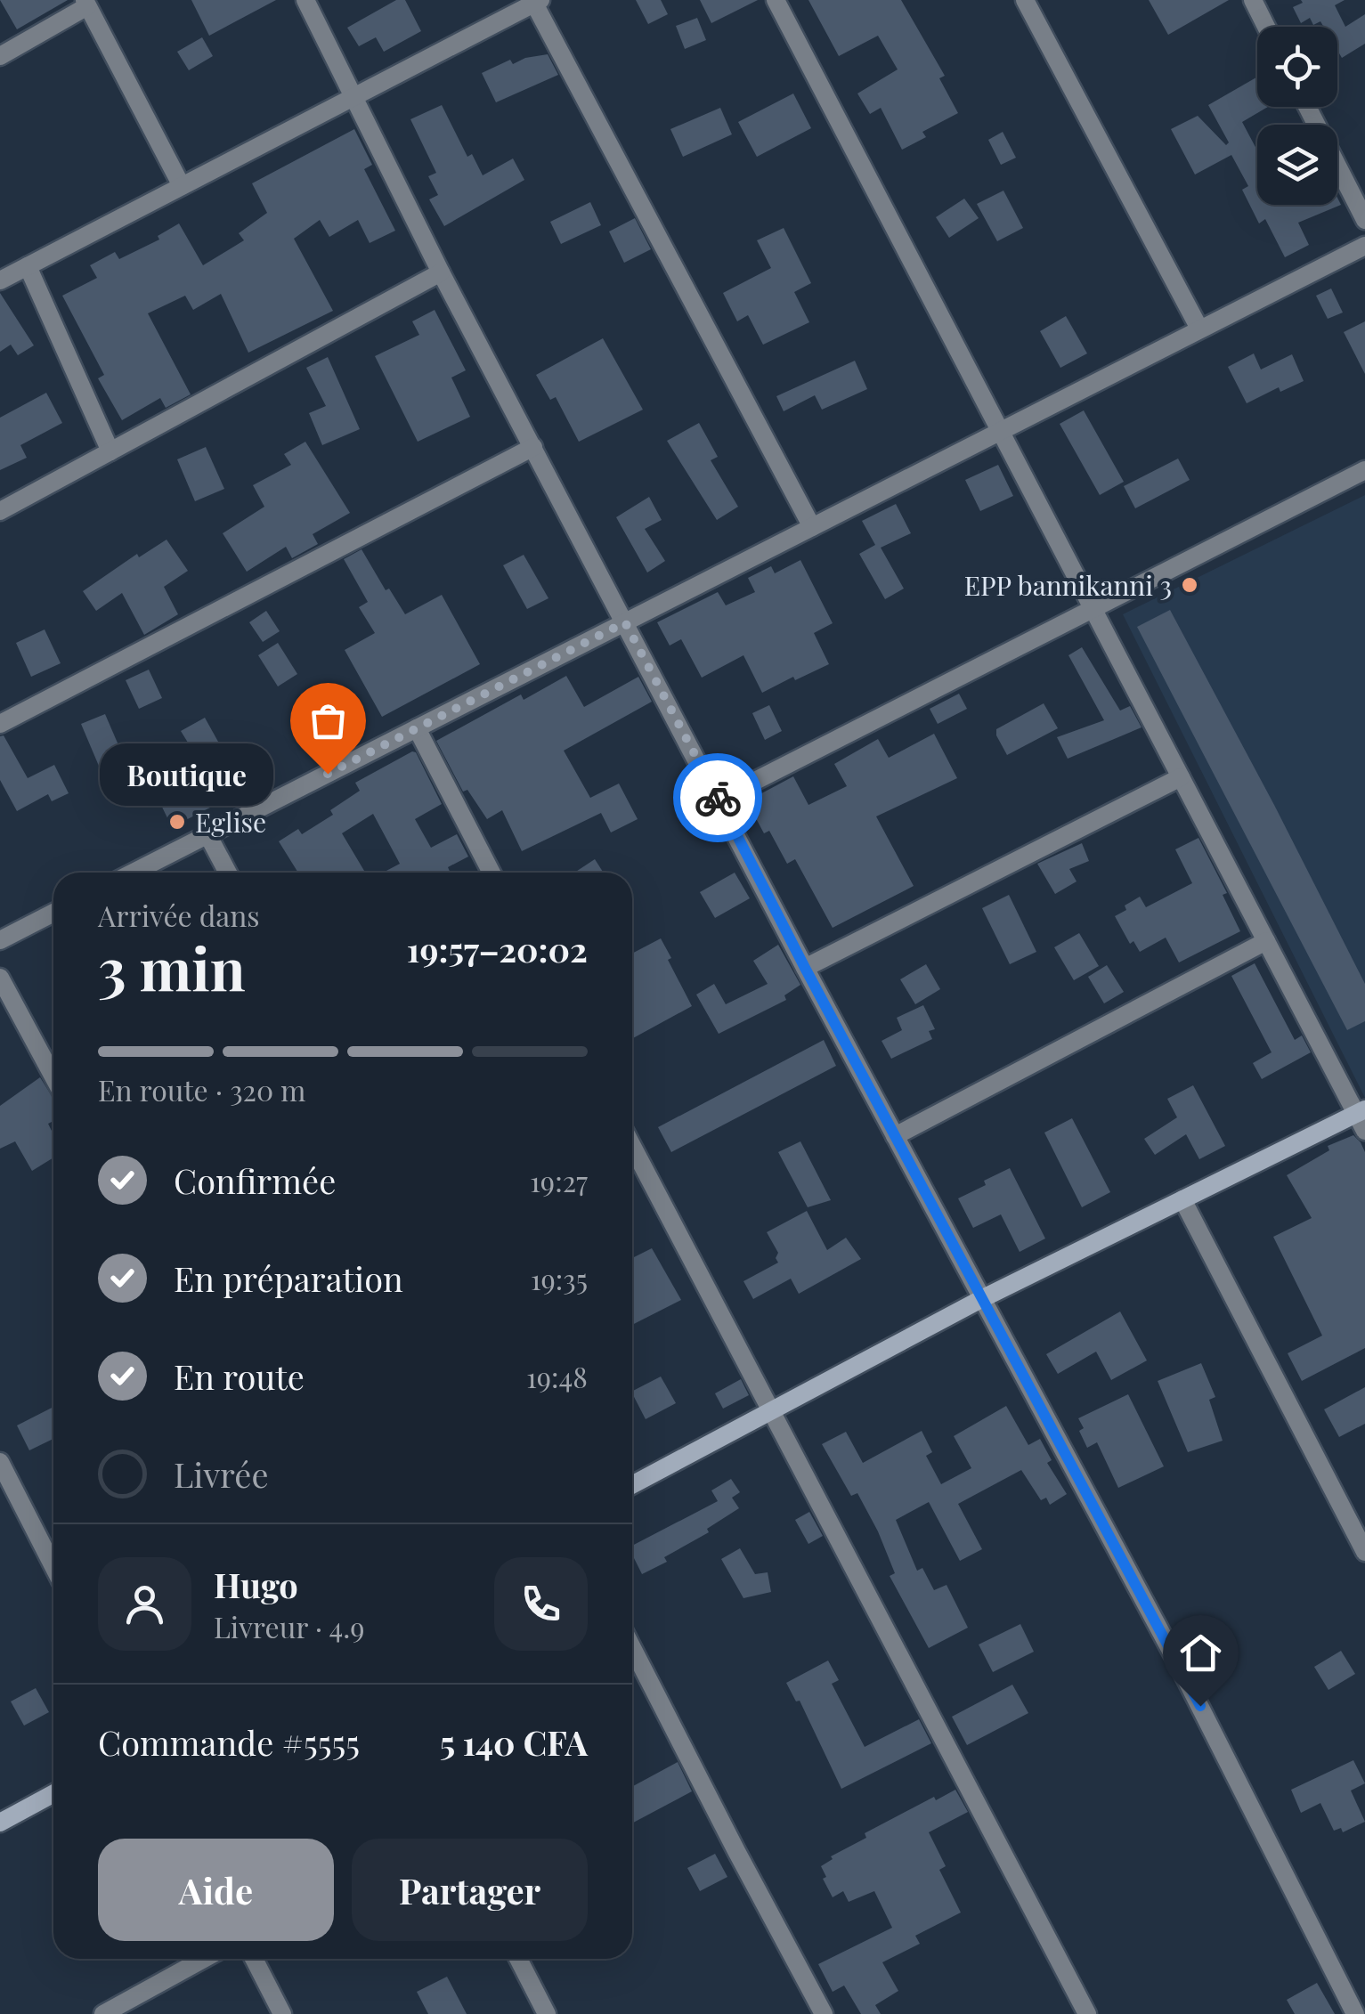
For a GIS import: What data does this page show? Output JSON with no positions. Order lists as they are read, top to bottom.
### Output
{
  "places": ["EPP bannikanni 3", "Boutique", "Eglise"],
  "page": {
    "bubble": "Boutique",
    "heading": ["3 min", "Arrivée dans", "19:57–20:02"],
    "panel": [
      "Hugo",
      "Livreur · 4.9",
      "Commande #5555",
      "5 140 CFA"
    ],
    "bar": "En route · 320 m",
    "list": [
      ["Confirmée", "19:27"],
      ["En préparation", "19:35"],
      ["En route", "19:48"],
      "Livrée"
    ],
    "buttons": ["Aide", "Partager"]
  }
}
